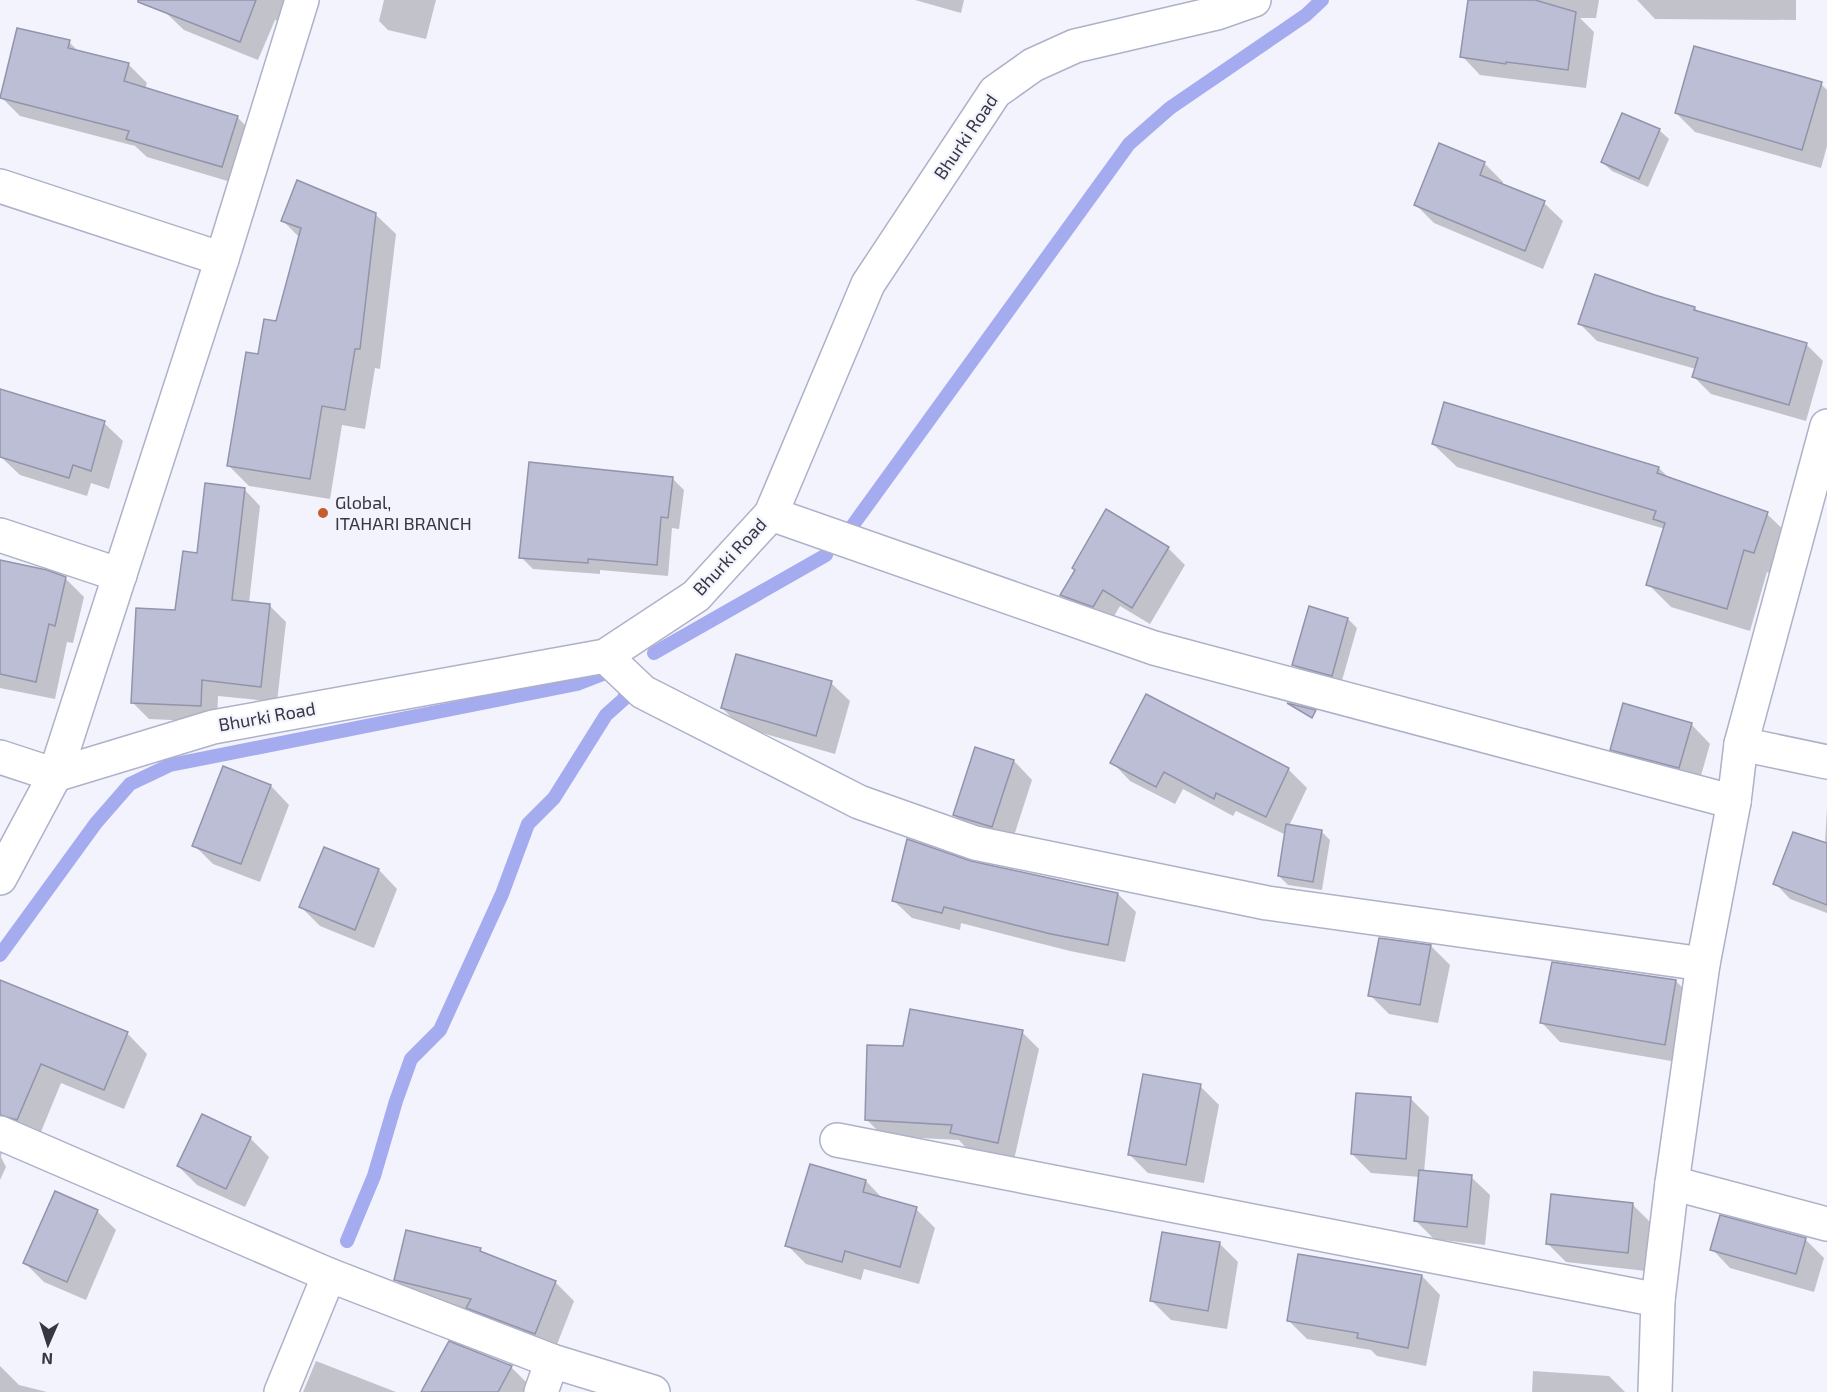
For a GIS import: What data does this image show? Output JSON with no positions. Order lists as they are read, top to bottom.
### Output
{
  "streets": {
    "street": ["Bhurki Road"]
  },
  "places": ["Global, ITAHARI BRANCH"],
  "north": "bottom"
}
